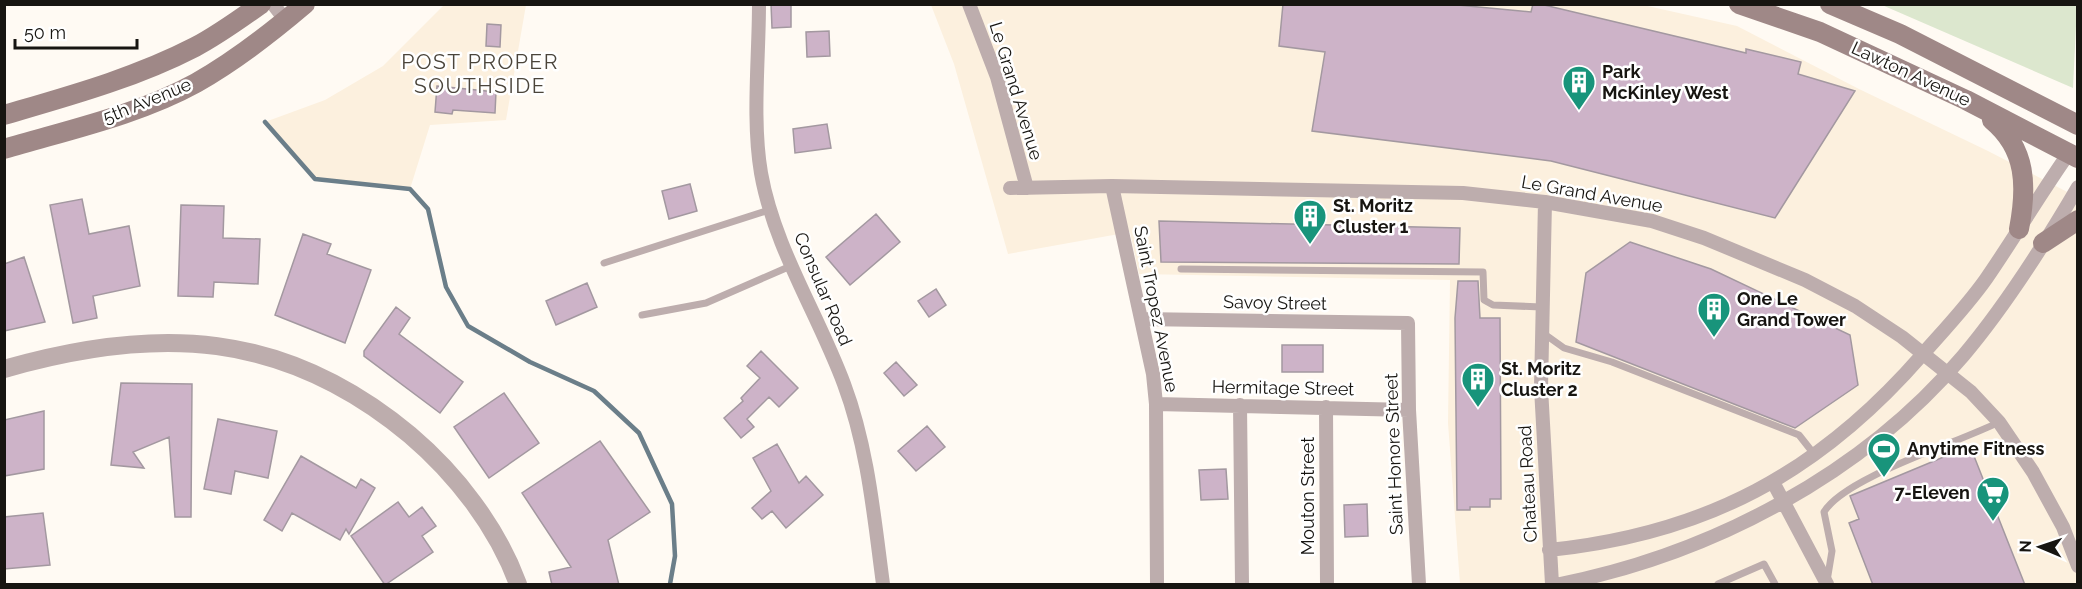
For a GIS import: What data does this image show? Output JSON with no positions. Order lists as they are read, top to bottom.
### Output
{
  "streets": {
    "main road": ["Lawton Avenue", "5th Avenue"],
    "street": [
      "Le Grand Avenue",
      "Consular Road",
      "Savoy Street",
      "Saint Tropez Avenue",
      "Hermitage Street",
      "Saint Honore Street",
      "Chateau Road",
      "Mouton Street"
    ]
  },
  "crossings": [
    ["Le Grand Avenue", "Saint Tropez Avenue"],
    ["Le Grand Avenue", "Chateau Road"],
    ["Savoy Street", "Saint Tropez Avenue"],
    ["Savoy Street", "Saint Honore Street"],
    ["Saint Tropez Avenue", "Hermitage Street"],
    ["Hermitage Street", "Saint Honore Street"],
    ["Hermitage Street", "Mouton Street"]
  ],
  "districts": ["POST PROPER SOUTHSIDE"],
  "places": {
    "building": [
      "Park McKinley West",
      "St. Moritz Cluster 1",
      "One Le Grand Tower",
      "St. Moritz Cluster 2"
    ],
    "sports": ["Anytime Fitness"],
    "supermarket": ["7-Eleven"]
  },
  "scale_bar": "50 m",
  "north": "left"
}
